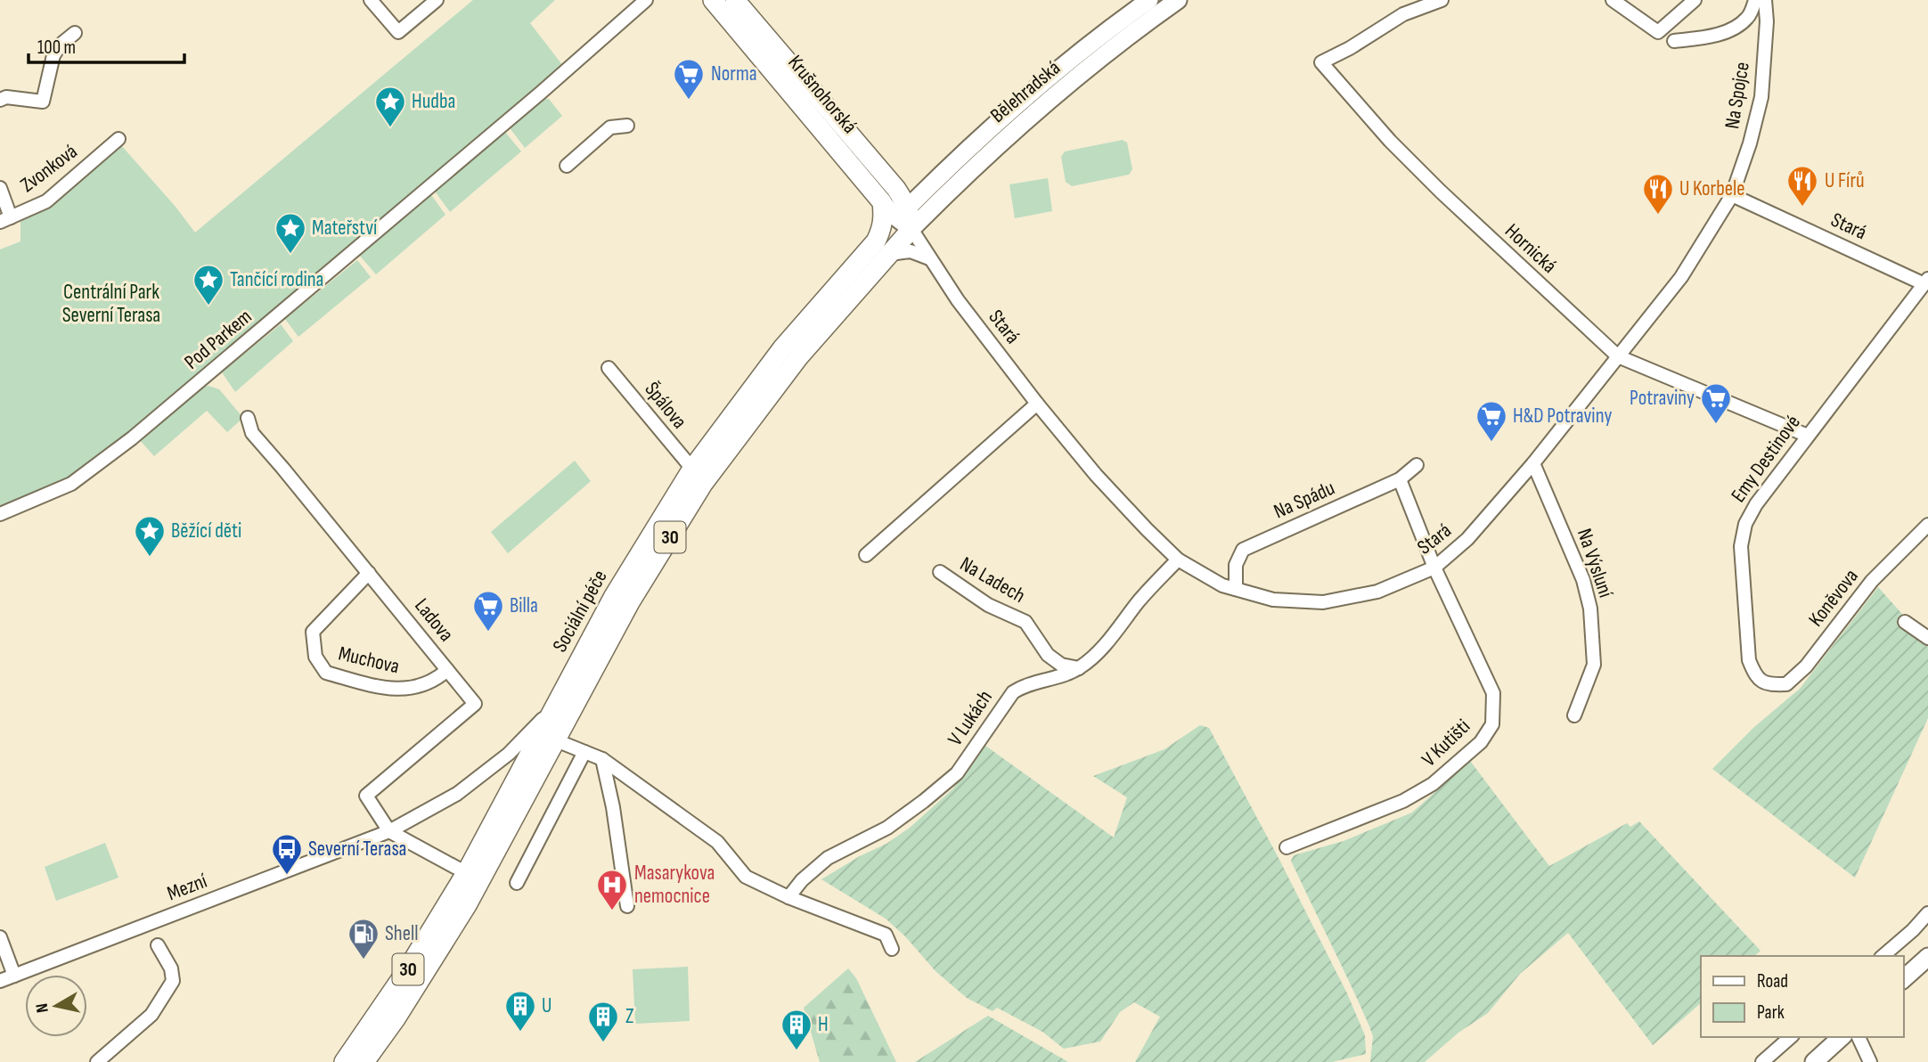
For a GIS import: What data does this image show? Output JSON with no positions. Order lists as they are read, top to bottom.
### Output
{
  "streets": {
    "main road": ["Krušnohorská", "30", "Sociální péče"],
    "street": [
      "Bělehradská",
      "Na Spojce",
      "Zvonková",
      "Stará",
      "Hornická",
      "Pod Parkem",
      "Špálova",
      "Emy Destinové",
      "Na Spádu",
      "Na Výsluní",
      "Na Ladech",
      "Koněvova",
      "Ladova",
      "Muchova",
      "V Lukách",
      "V Kutišti",
      "Mezní"
    ]
  },
  "crossings": [
    ["Bělehradská", "Krušnohorská"],
    ["Bělehradská", "Stará"],
    ["Bělehradská", "Sociální péče"],
    ["Krušnohorská", "Stará"],
    ["Krušnohorská", "30"],
    ["Krušnohorská", "Sociální péče"],
    ["Na Spojce", "Stará"],
    ["Stará", "Hornická"],
    ["Stará", "Emy Destinové"],
    ["Stará", "Na Spádu"],
    ["Stará", "Na Výsluní"],
    ["Stará", "Sociální péče"],
    ["Stará", "V Lukách"],
    ["Stará", "V Kutišti"],
    ["Hornická", "Emy Destinové"],
    ["Špálova", "Sociální péče"],
    ["Emy Destinové", "Koněvova"],
    ["Na Spádu", "V Kutišti"],
    ["30", "Sociální péče"],
    ["Na Ladech", "V Lukách"],
    ["Sociální péče", "Mezní"],
    ["Ladova", "Muchova"],
    ["Ladova", "Mezní"]
  ],
  "parks": ["Centrální Park Severní Terasa"],
  "places": {
    "supermarket": [
      "Norma",
      "Potraviny",
      "H&D Potraviny",
      "Billa"
    ],
    "place": [
      "Hudba",
      "Mateřství",
      "Tančící rodina",
      "Běžící děti"
    ],
    "restaurant": ["U Fírů", "U Korbele"],
    "bus stop": ["Severní Terasa"],
    "hospital": ["Masarykova nemocnice"],
    "fuel station": ["Shell"],
    "building": ["U", "Z", "H"]
  },
  "legend": ["Road", "Park"],
  "scale_bar": "100 m",
  "north": "left"
}
